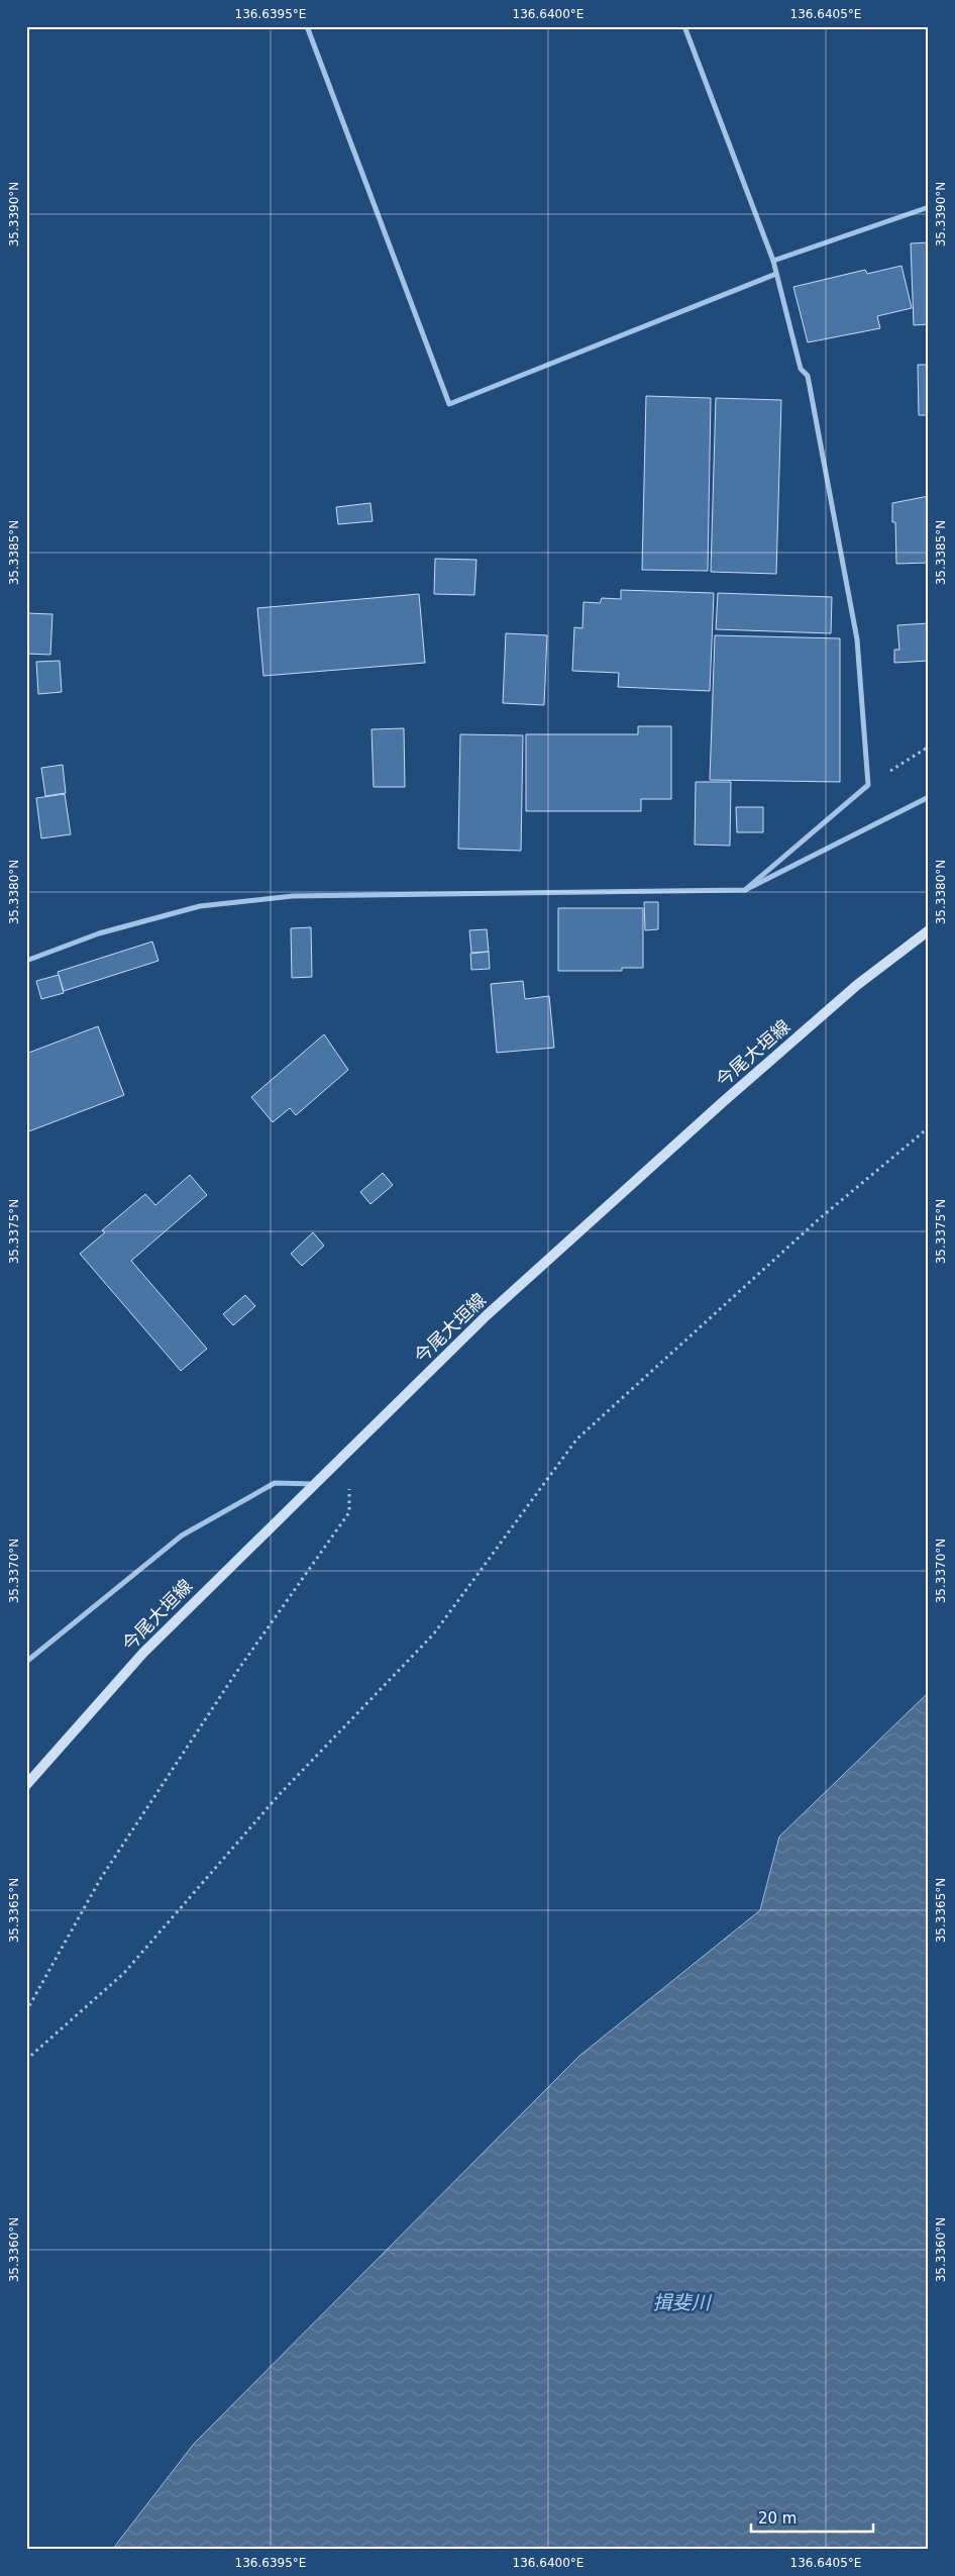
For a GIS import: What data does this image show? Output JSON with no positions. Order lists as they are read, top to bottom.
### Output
{
  "streets": {
    "main road": ["今尾大垣線"]
  },
  "water": ["揖斐川"],
  "scale_bar": "20 m",
  "coordinates": [
    "136.6395°E",
    "136.6400°E",
    "136.6405°E",
    "35.3390°N",
    "35.3385°N",
    "35.3380°N",
    "35.3375°N",
    "35.3370°N",
    "35.3365°N",
    "35.3360°N"
  ]
}
